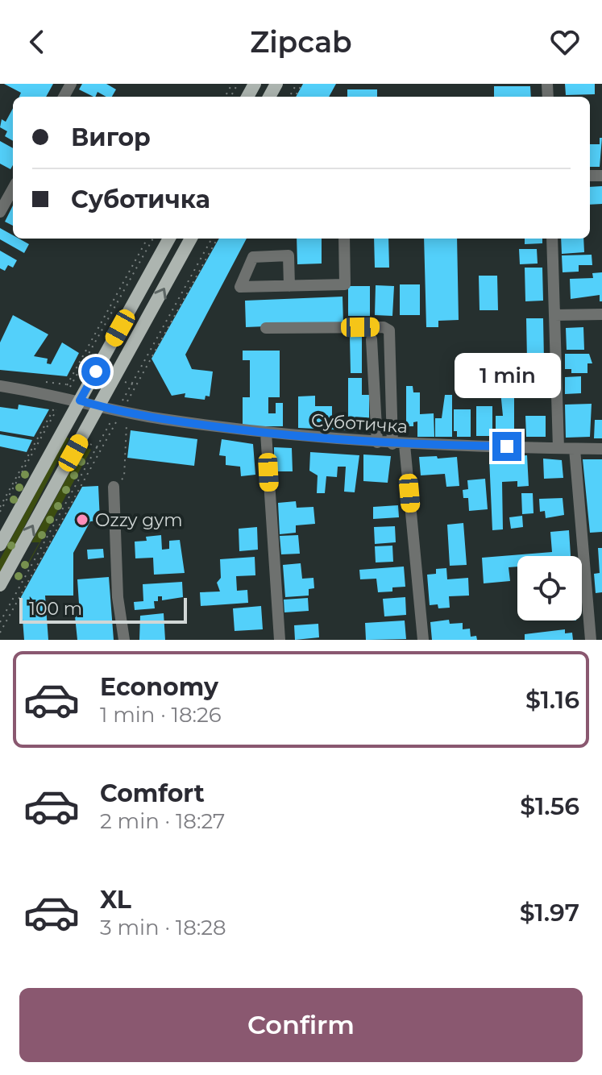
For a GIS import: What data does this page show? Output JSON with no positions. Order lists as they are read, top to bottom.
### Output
{
  "streets": {
    "street": ["Суботичка"]
  },
  "places": ["Ozzy gym"],
  "scale_bar": "100 m",
  "page": {
    "header": "Zipcab",
    "banner": ["Вигор", "Суботичка"],
    "bubble": "1 min",
    "scale": "100 m",
    "list": [
      {
        "name": "Economy",
        "note": "1 min · 18:26",
        "value": "$1.16"
      },
      {
        "name": "Comfort",
        "note": "2 min · 18:27",
        "value": "$1.56"
      },
      {
        "name": "XL",
        "note": "3 min · 18:28",
        "value": "$1.97"
      }
    ],
    "buttons": "Confirm"
  }
}
